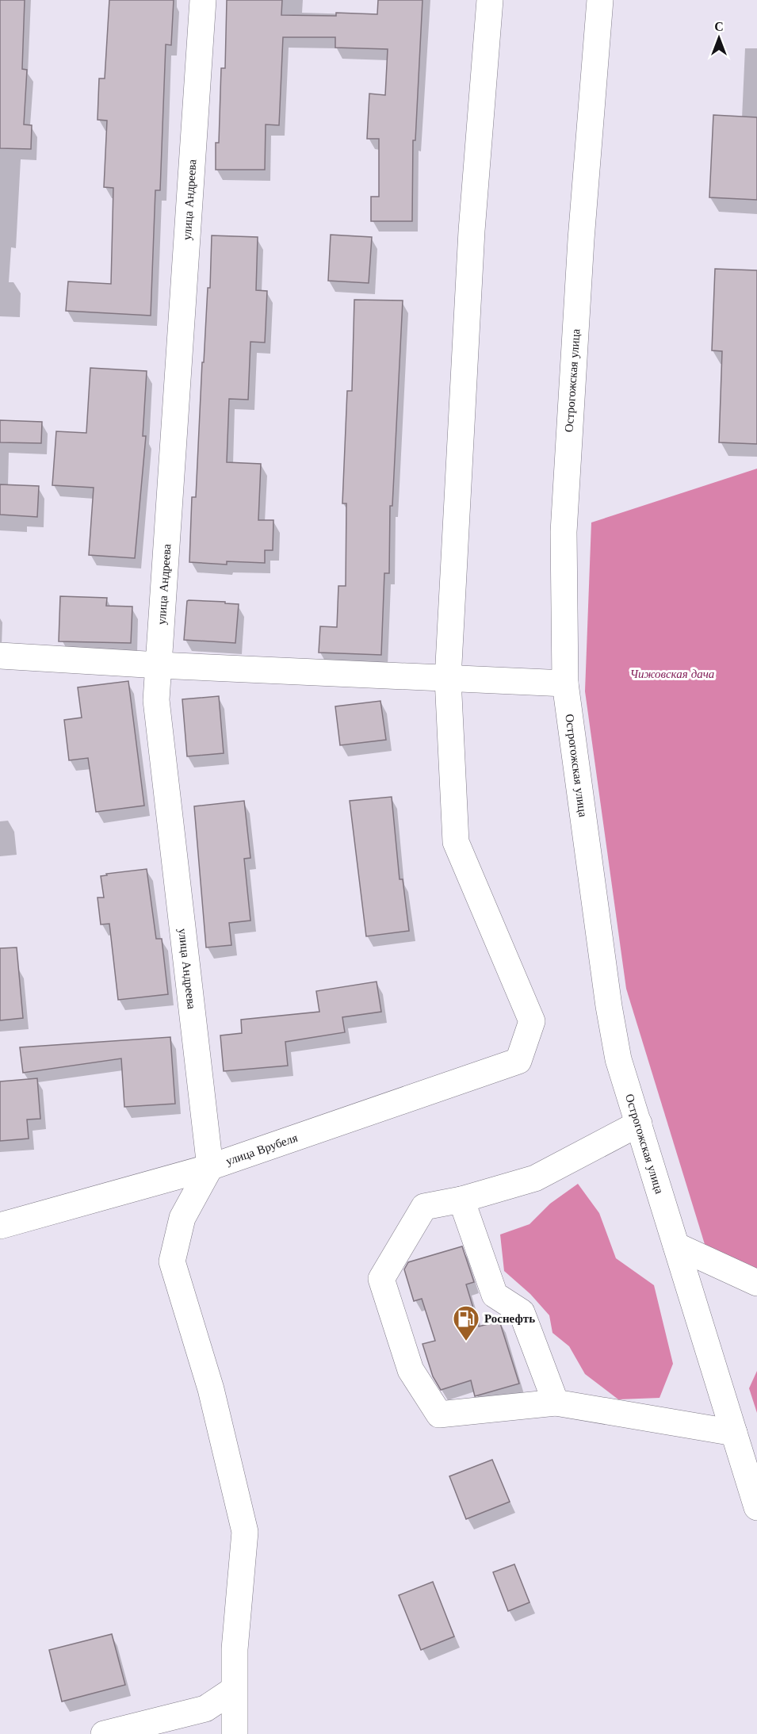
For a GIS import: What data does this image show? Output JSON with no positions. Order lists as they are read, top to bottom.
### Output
{
  "streets": {
    "street": ["улица Андреева", "Острогожская улица", "улица Врубеля"]
  },
  "crossings": [
    ["улица Андреева", "улица Врубеля"]
  ],
  "parks": ["Чижовская дача"],
  "places": {
    "fuel station": ["Роснефть"]
  },
  "north": "top"
}
